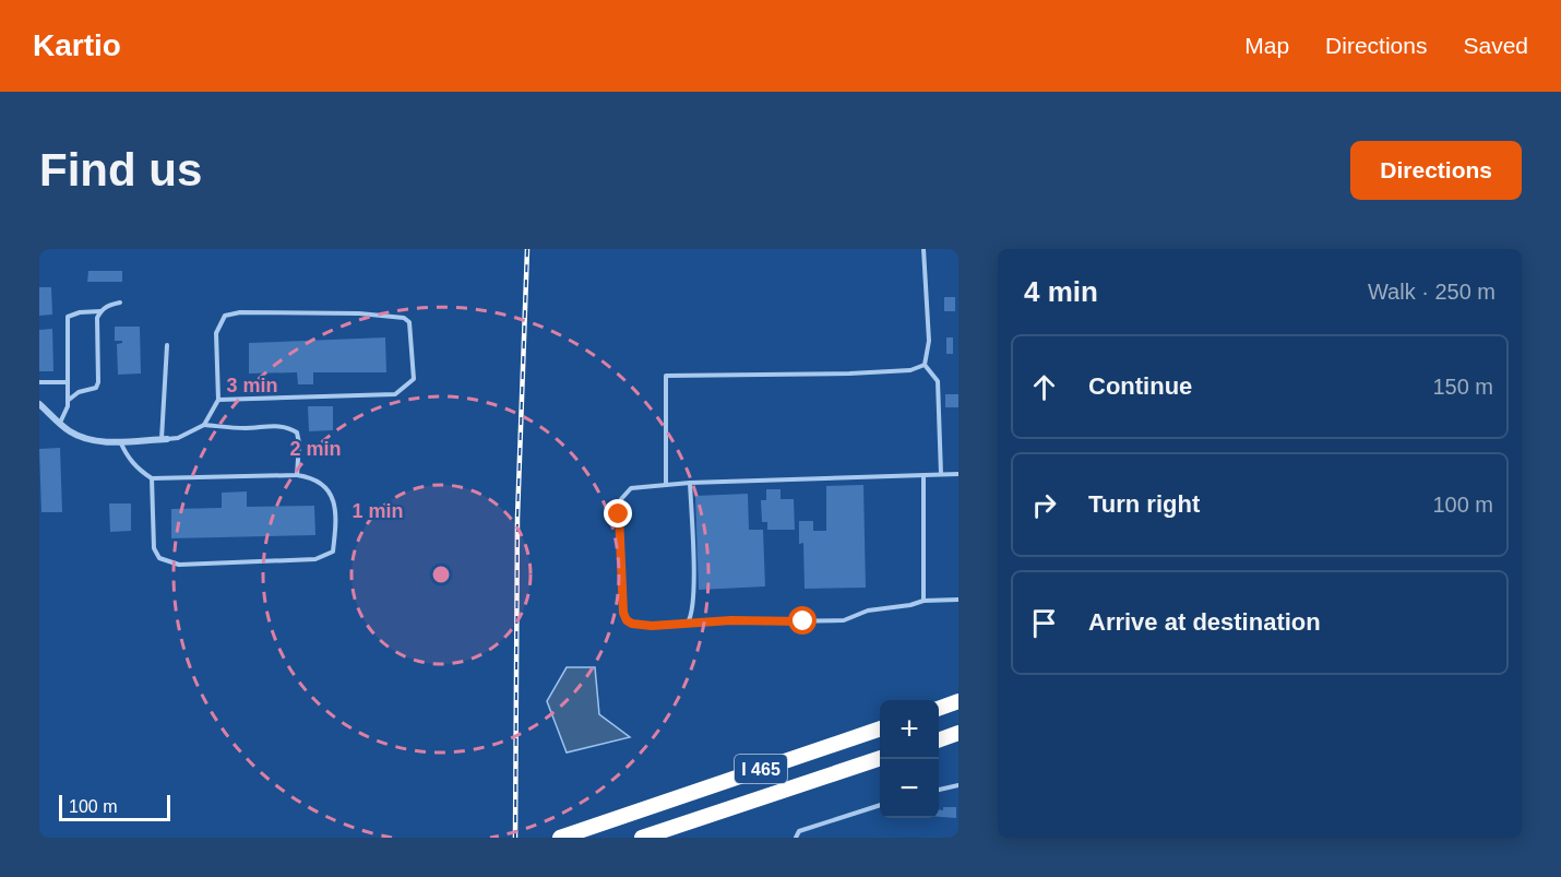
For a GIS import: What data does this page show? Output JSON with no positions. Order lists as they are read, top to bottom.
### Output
{
  "streets": {
    "highway": ["I 465"]
  },
  "scale_bar": "100 m",
  "page": {
    "header": "Kartio",
    "nav": ["Map", "Directions", "Saved"],
    "buttons": "Directions",
    "title": "Find us",
    "heading": ["4 min", "Walk · 250 m"],
    "list": [
      ["Continue", "150 m"],
      ["Turn right", "100 m"],
      "Arrive at destination"
    ],
    "map_buttons": ["+", "−"],
    "scale": "100 m"
  },
  "rings": ["3 min", "2 min", "1 min"]
}
